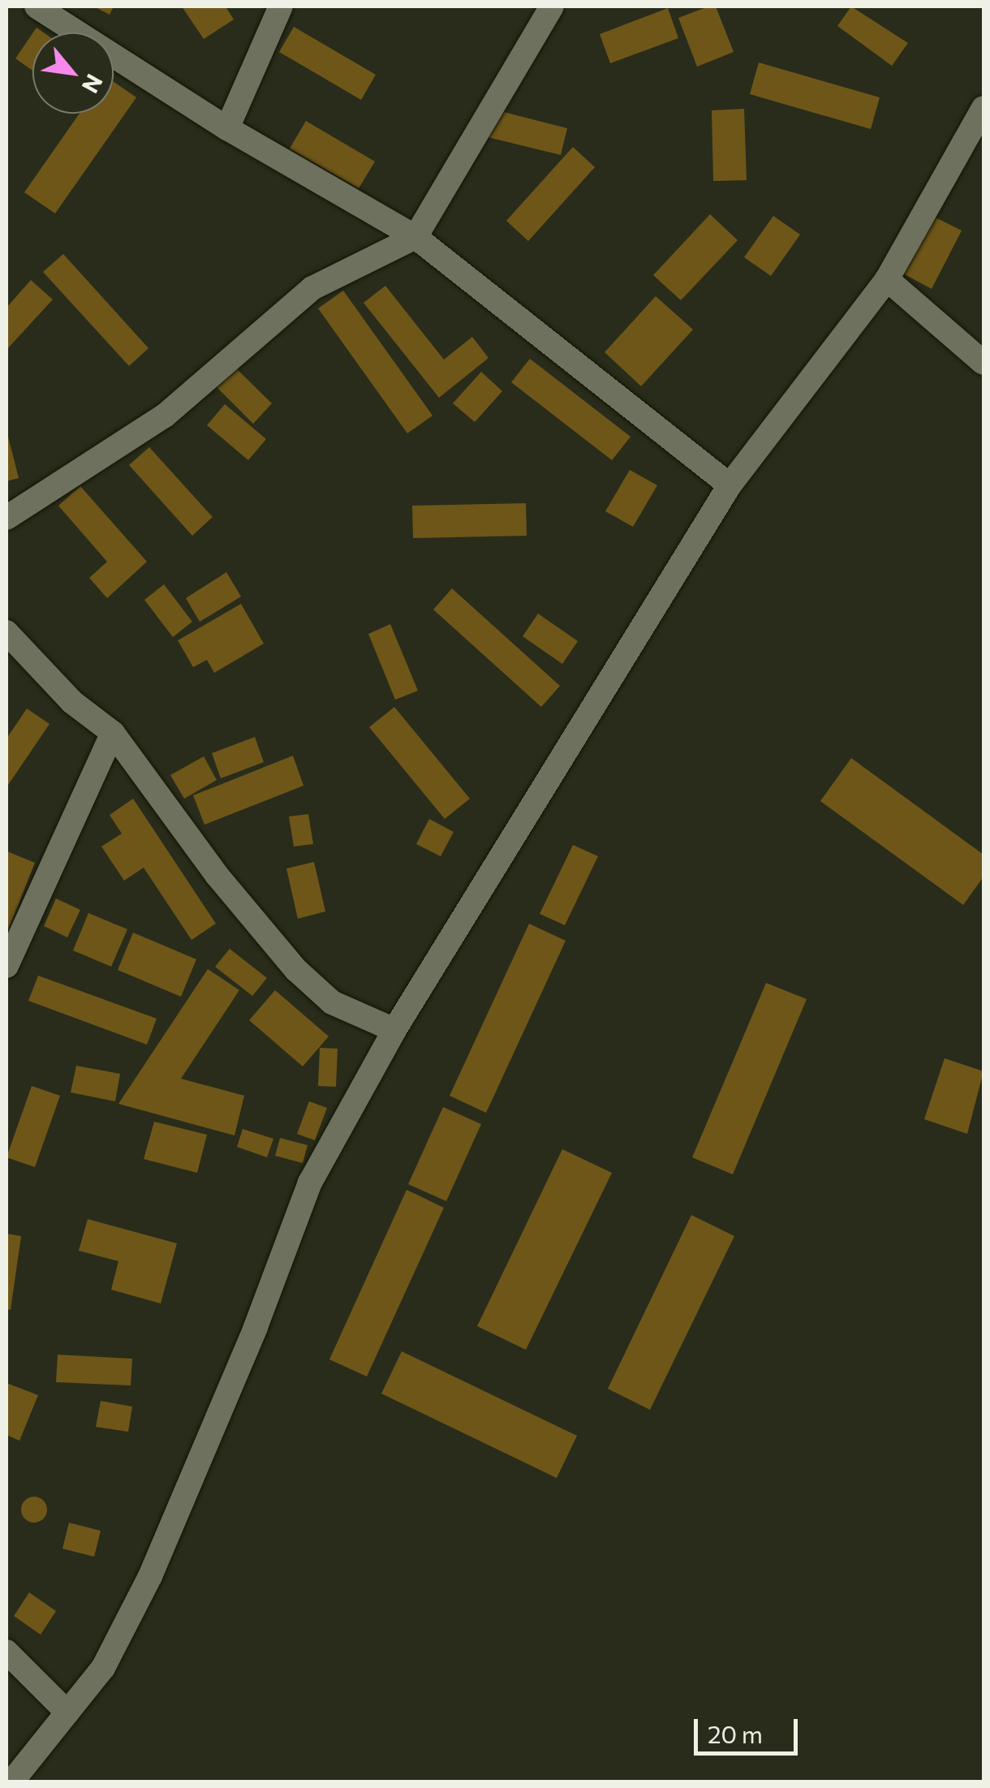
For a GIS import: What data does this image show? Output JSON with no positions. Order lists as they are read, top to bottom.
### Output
{
  "scale_bar": "20 m",
  "north": "bottom right"
}
